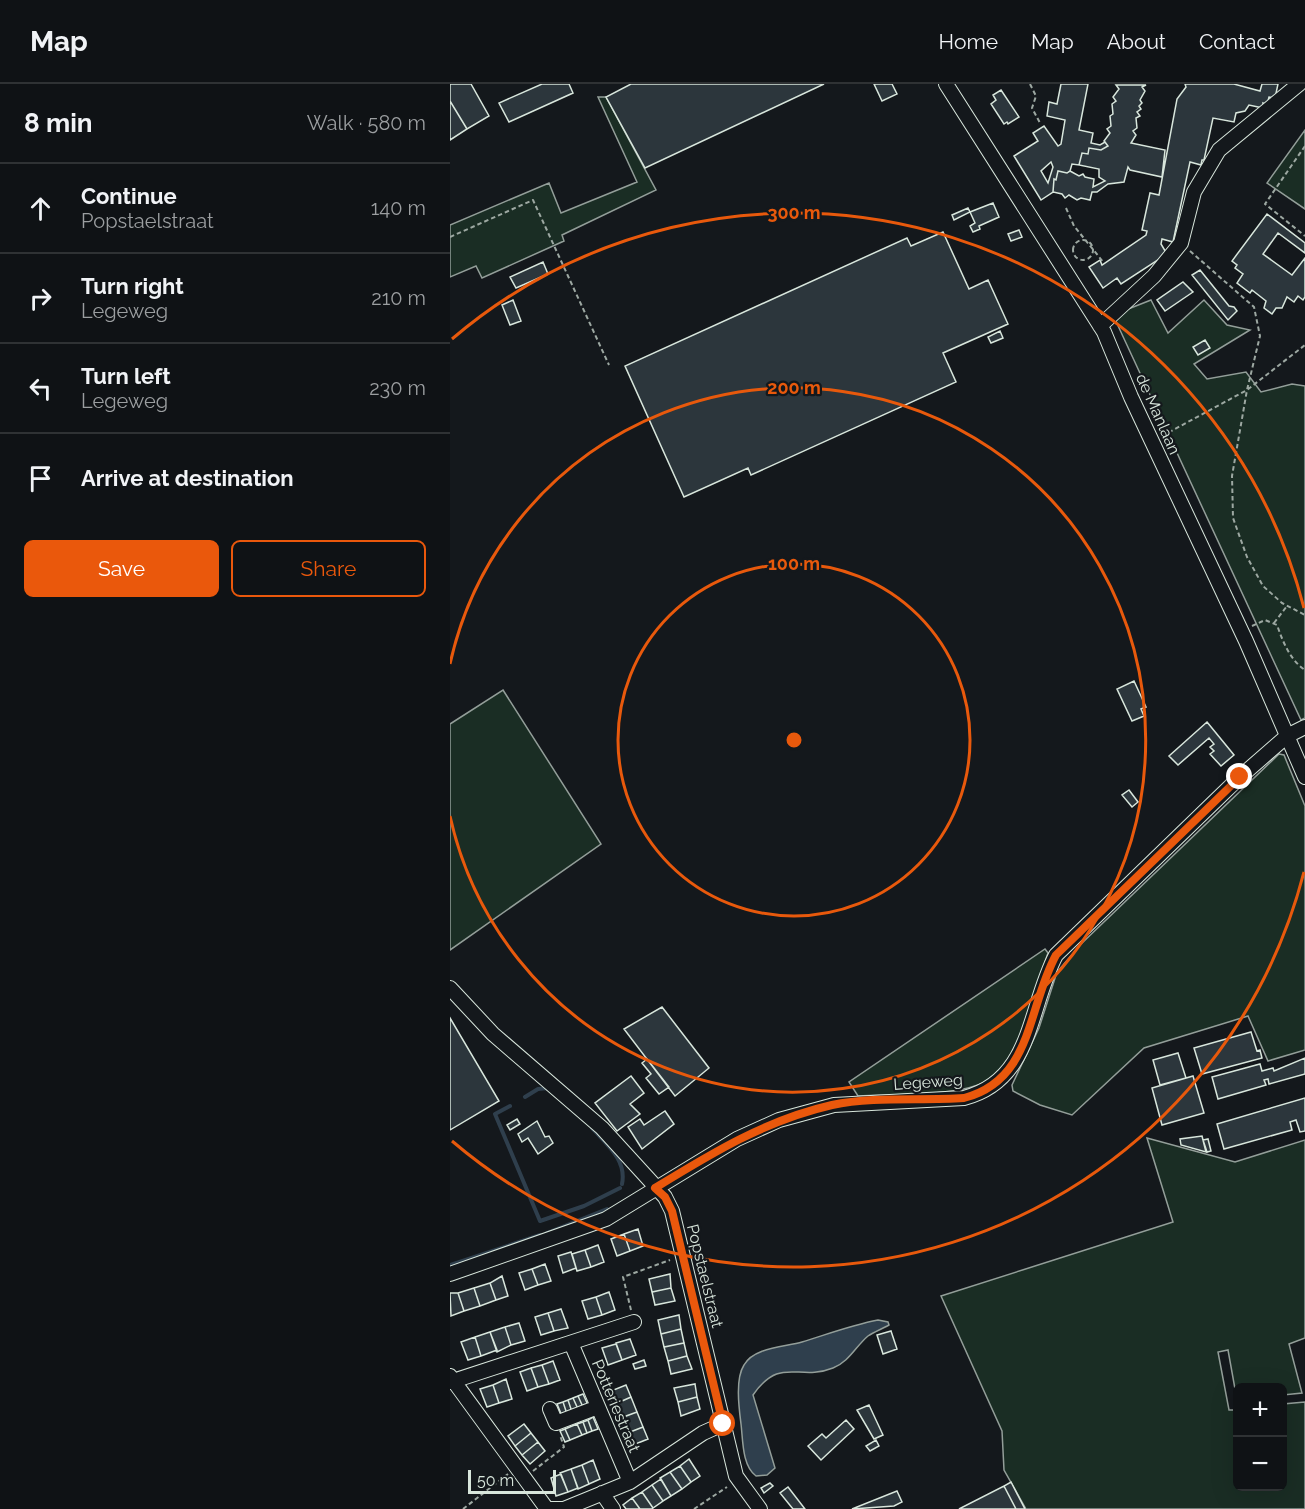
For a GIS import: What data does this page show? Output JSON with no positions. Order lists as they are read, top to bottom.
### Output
{
  "streets": {
    "street": [
      "de Manlaan",
      "Legeweg",
      "Popstaelstraat",
      "Potteriestraat"
    ]
  },
  "crossings": [
    ["de Manlaan", "Legeweg"],
    ["Legeweg", "Popstaelstraat"]
  ],
  "scale_bar": "50 m",
  "page": {
    "header": "Map",
    "nav": [
      "Home",
      "Map",
      "About",
      "Contact"
    ],
    "heading": ["8 min", "Walk · 580 m"],
    "list": [
      ["Continue", "Popstaelstraat", "140 m"],
      ["Turn right", "Legeweg", "210 m"],
      ["Turn left", "Legeweg", "230 m"],
      "Arrive at destination"
    ],
    "buttons": ["Save", "Share"],
    "map_buttons": ["+", "−"],
    "scale": "50 m"
  },
  "rings": ["300 m", "200 m", "100 m"]
}
